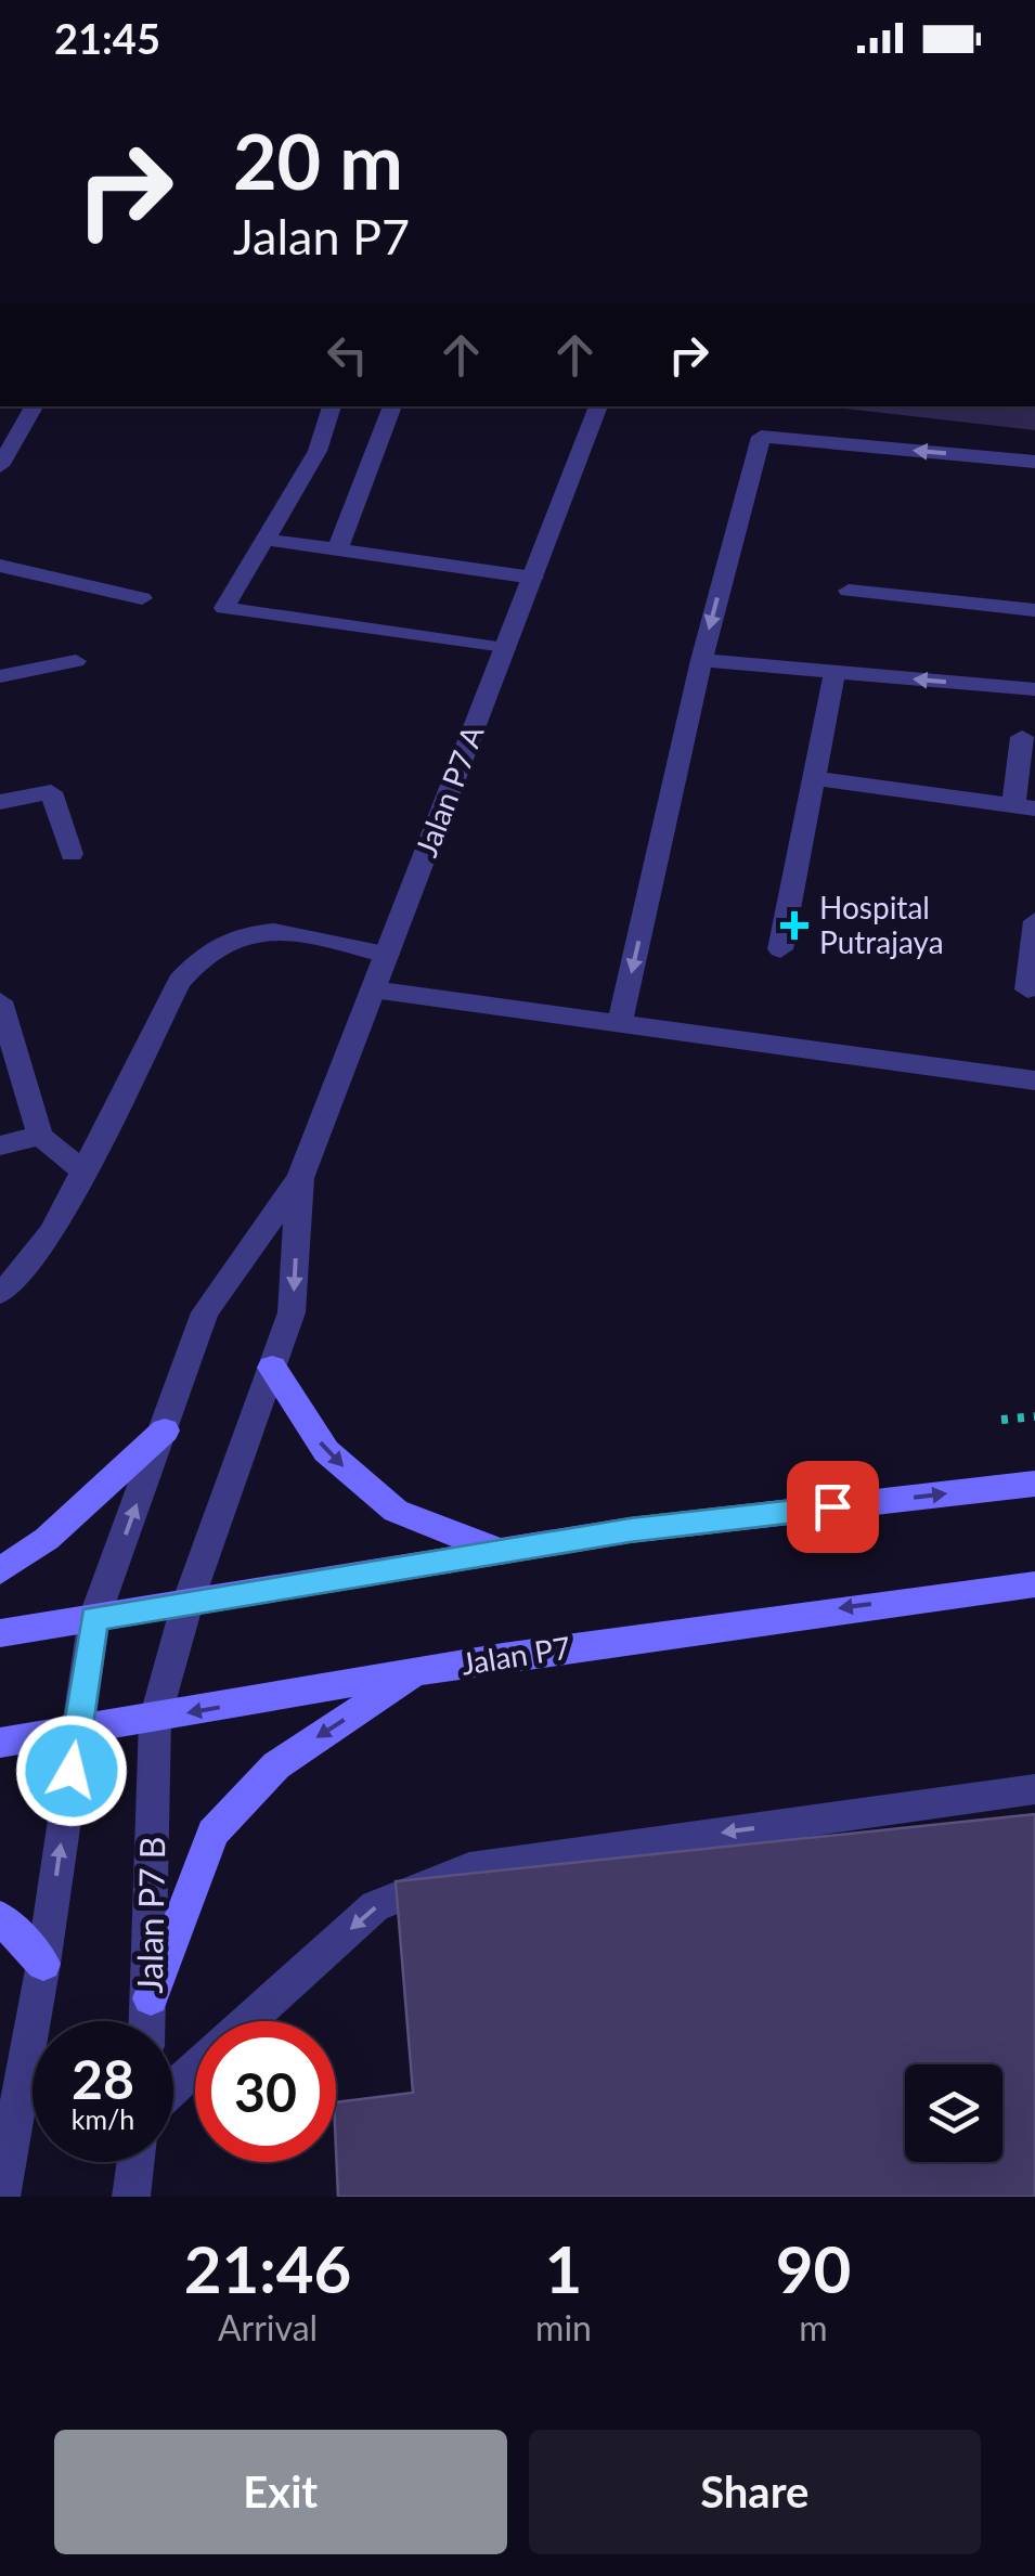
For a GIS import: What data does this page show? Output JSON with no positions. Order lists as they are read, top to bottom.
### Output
{
  "streets": {
    "main road": ["Jalan P7"],
    "street": ["Jalan P7 A", "Jalan P7 B"]
  },
  "crossings": [
    ["Jalan P7 A", "Jalan P7"],
    ["Jalan P7 A", "Jalan P7 B"],
    ["Jalan P7", "Jalan P7 B"]
  ],
  "places": {
    "health": ["Hospital Putrajaya"]
  },
  "page": {
    "status": "21:45",
    "turn": ["20 m", "Jalan P7"],
    "speed": "28 km/h",
    "limit": "30",
    "eta": [
      "21:46",
      "Arrival",
      "1",
      "min",
      "90",
      "m"
    ],
    "buttons": ["Exit", "Share"]
  }
}
